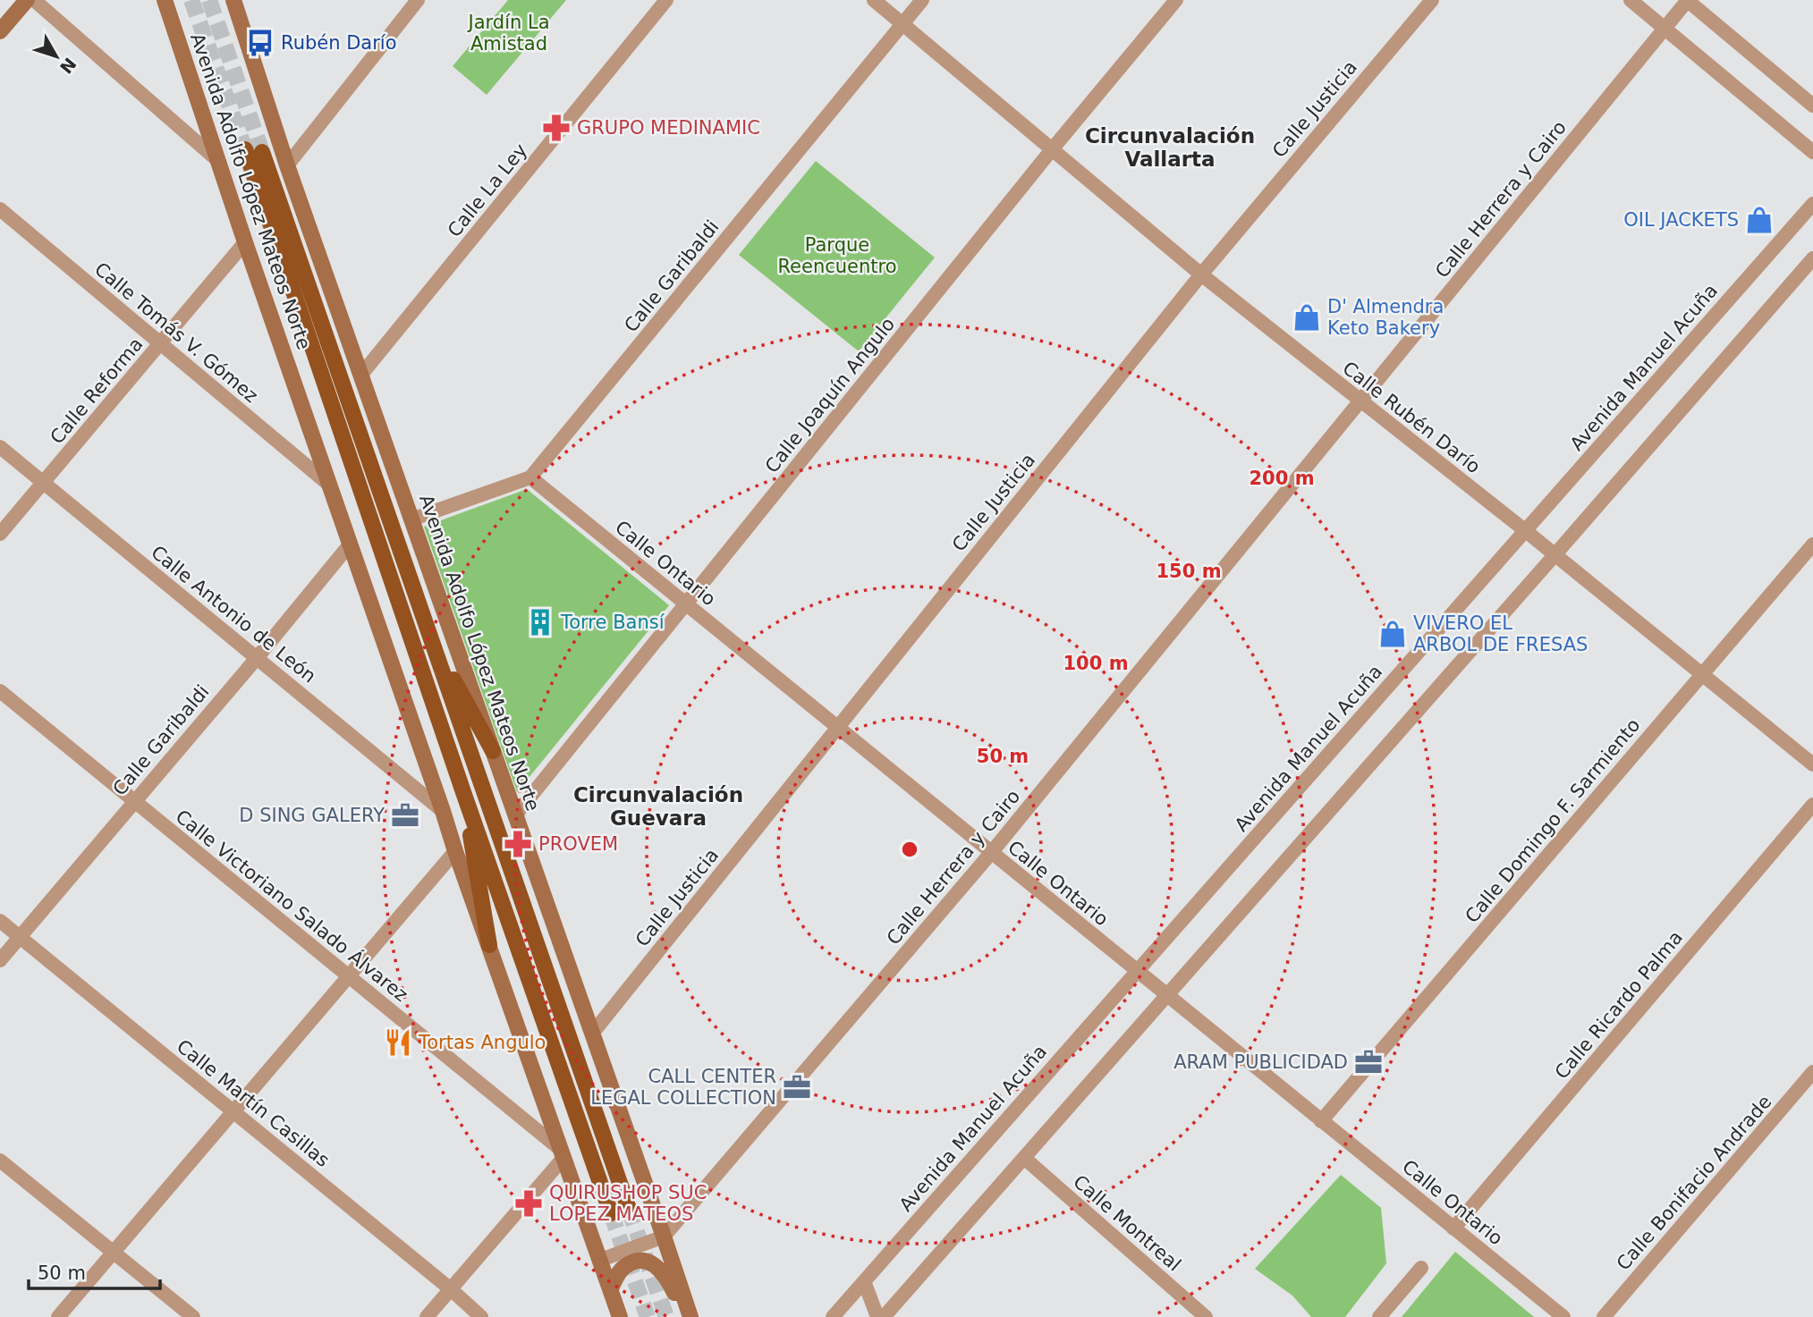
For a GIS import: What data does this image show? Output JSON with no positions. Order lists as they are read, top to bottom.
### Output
{
  "streets": {
    "main road": ["Avenida Adolfo López Mateos Norte"],
    "street": [
      "Calle Justicia",
      "Calle La Ley",
      "Calle Herrera y Cairo",
      "Calle Garibaldi",
      "Calle Tomás V. Gómez",
      "Avenida Manuel Acuña",
      "Calle Reforma",
      "Calle Joaquín Angulo",
      "Calle Rubén Darío",
      "Calle Ontario",
      "Calle Antonio de León",
      "Calle Domingo F. Sarmiento",
      "Calle Victoriano Salado Álvarez",
      "Calle Ricardo Palma",
      "Calle Martín Casillas",
      "Calle Bonifacio Andrade",
      "Calle Montreal"
    ]
  },
  "crossings": [
    ["Calle Justicia", "Avenida Adolfo López Mateos Norte"],
    ["Calle Justicia", "Calle Rubén Darío"],
    ["Calle Justicia", "Calle Ontario"],
    ["Calle La Ley", "Avenida Adolfo López Mateos Norte"],
    ["Avenida Adolfo López Mateos Norte", "Calle Herrera y Cairo"],
    ["Avenida Adolfo López Mateos Norte", "Calle Garibaldi"],
    ["Avenida Adolfo López Mateos Norte", "Calle Tomás V. Gómez"],
    ["Avenida Adolfo López Mateos Norte", "Calle Reforma"],
    ["Avenida Adolfo López Mateos Norte", "Calle Joaquín Angulo"],
    ["Avenida Adolfo López Mateos Norte", "Calle Antonio de León"],
    ["Avenida Adolfo López Mateos Norte", "Calle Victoriano Salado Álvarez"],
    ["Calle Herrera y Cairo", "Calle Rubén Darío"],
    ["Calle Herrera y Cairo", "Calle Ontario"],
    ["Calle Garibaldi", "Calle Rubén Darío"],
    ["Calle Garibaldi", "Calle Ontario"],
    ["Calle Garibaldi", "Calle Antonio de León"],
    ["Calle Garibaldi", "Calle Victoriano Salado Álvarez"],
    ["Calle Garibaldi", "Calle Martín Casillas"],
    ["Calle Tomás V. Gómez", "Calle Reforma"],
    ["Avenida Manuel Acuña", "Calle Rubén Darío"],
    ["Avenida Manuel Acuña", "Calle Ontario"],
    ["Calle Reforma", "Calle Antonio de León"],
    ["Calle Joaquín Angulo", "Calle Rubén Darío"],
    ["Calle Joaquín Angulo", "Calle Ontario"],
    ["Calle Rubén Darío", "Calle Domingo F. Sarmiento"],
    ["Calle Ontario", "Calle Domingo F. Sarmiento"],
    ["Calle Ontario", "Calle Ricardo Palma"]
  ],
  "districts": ["Circunvalación Vallarta", "Circunvalación Guevara"],
  "parks": ["Jardín La Amistad", "Parque Reencuentro"],
  "places": {
    "bus stop": ["Rubén Darío"],
    "pharmacy": ["GRUPO MEDINAMIC", "PROVEM", "QUIRUSHOP SUC LOPEZ MATEOS"],
    "shop": ["OIL JACKETS", "D' Almendra Keto Bakery", "VIVERO EL ARBOL DE FRESAS"],
    "building": ["Torre Bansí"],
    "office": ["D SING GALERY", "ARAM PUBLICIDAD", "CALL CENTER LEGAL COLLECTION"],
    "restaurant": ["Tortas Angulo"]
  },
  "scale_bar": "50 m",
  "north": "bottom right",
  "rings": [
    "200 m",
    "150 m",
    "100 m",
    "50 m"
  ]
}
